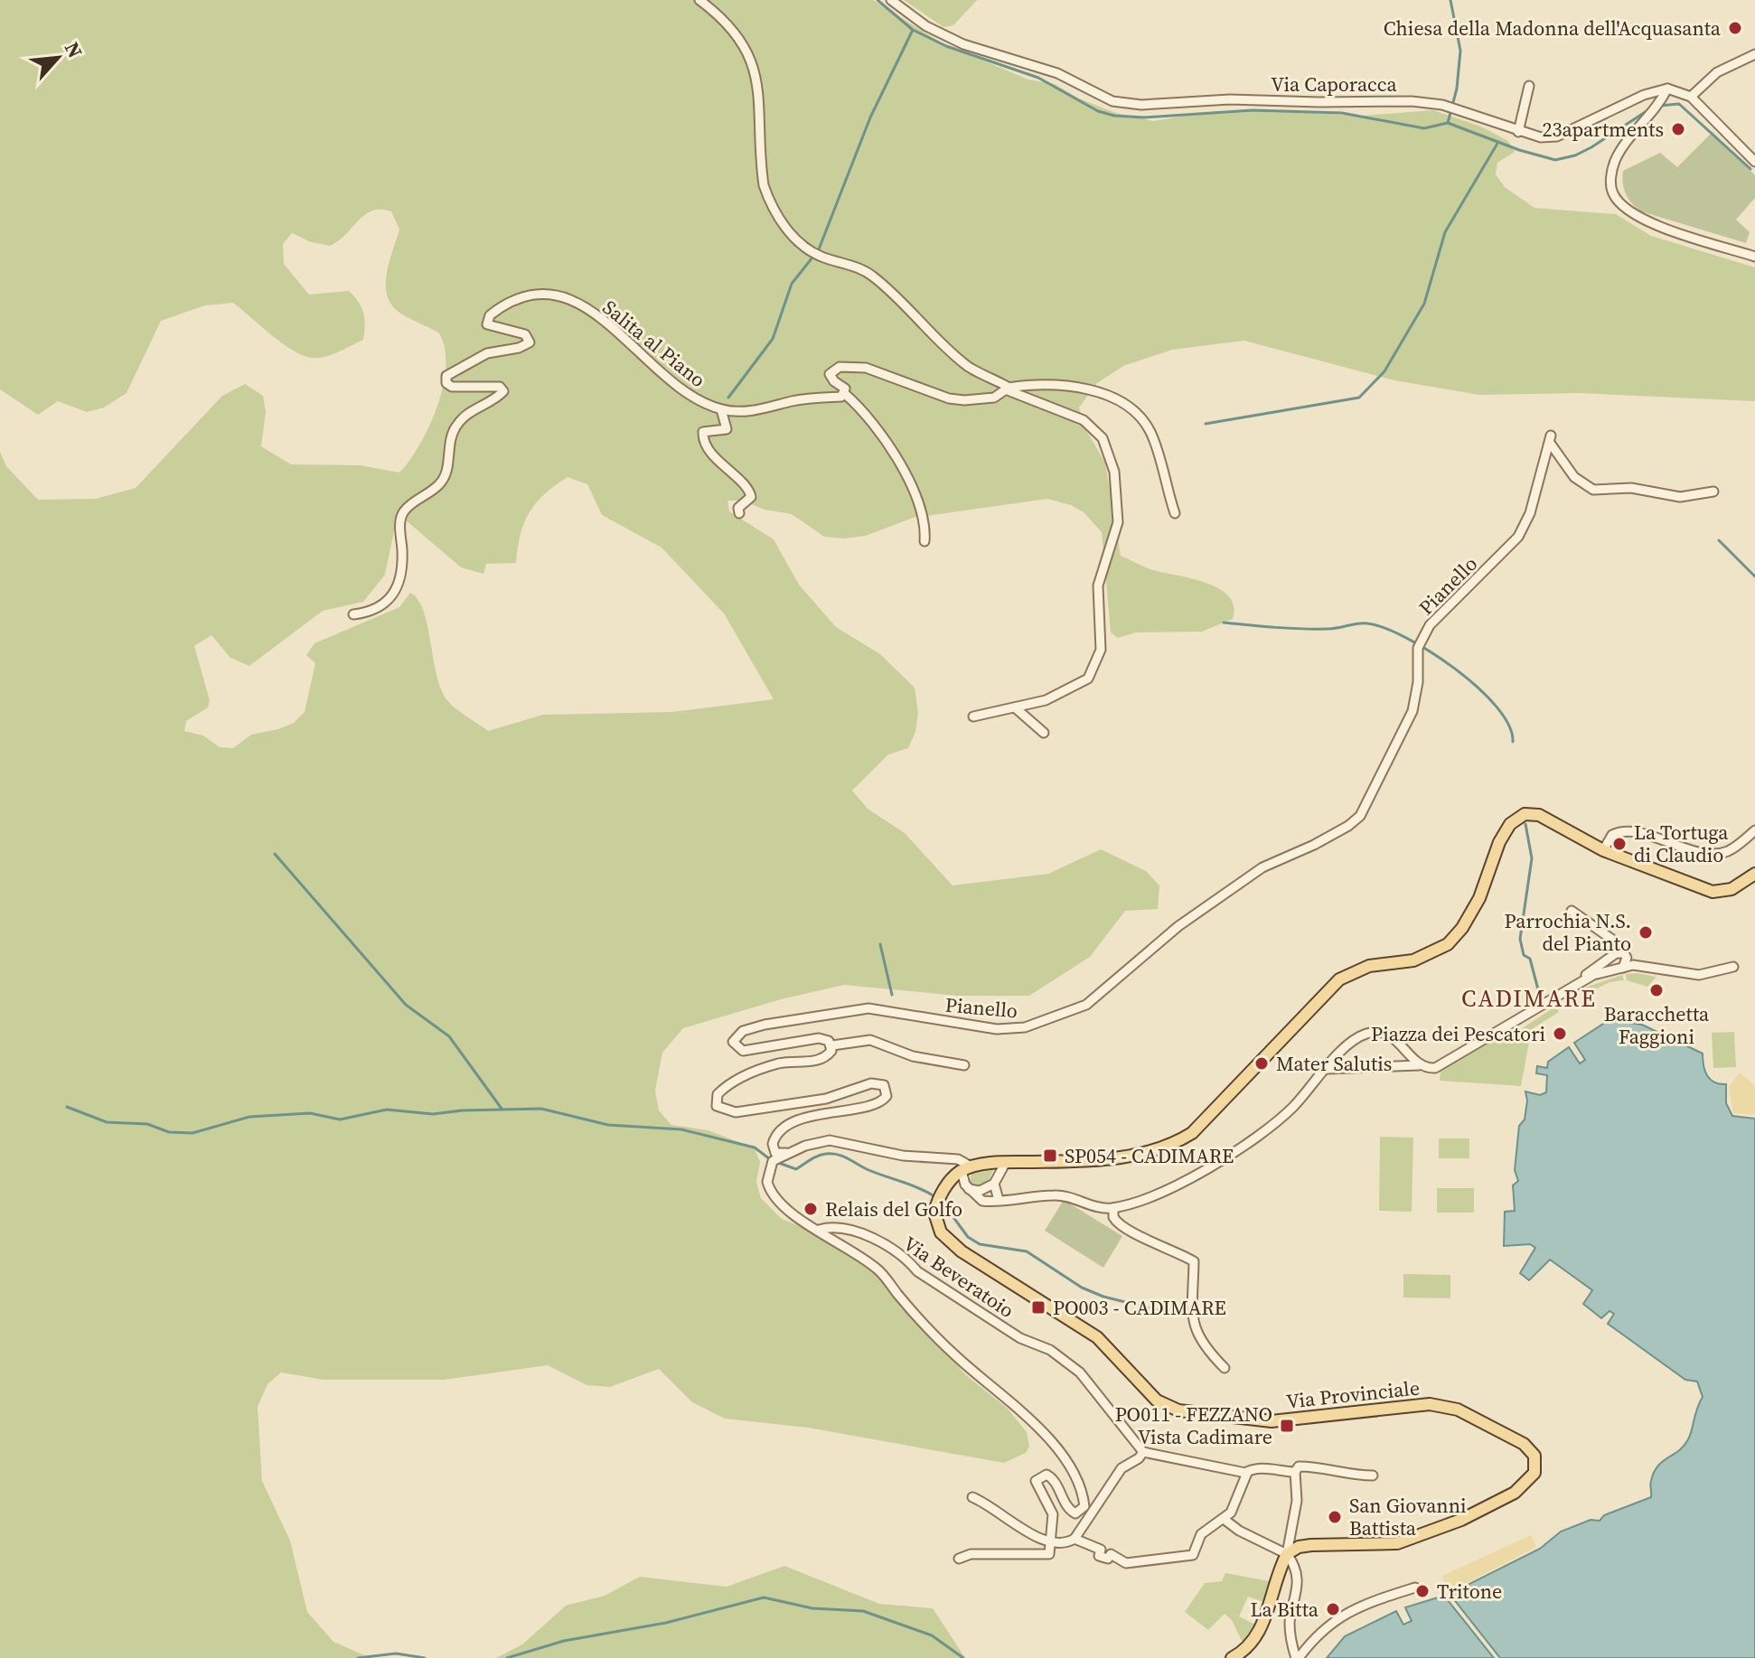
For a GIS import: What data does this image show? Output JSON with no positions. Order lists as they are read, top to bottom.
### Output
{
  "streets": {
    "main road": ["Via Provinciale"],
    "street": [
      "Via Caporacca",
      "Salita al Piano",
      "Pianello",
      "Via Beveratoio"
    ]
  },
  "districts": ["CADIMARE"],
  "places": {
    "other": [
      "Chiesa della Madonna dell'Acquasanta",
      "23apartments",
      "La Tortuga di Claudio",
      "Parrochia N.S. del Pianto",
      "Baracchetta Faggioni",
      "Piazza dei Pescatori",
      "Mater Salutis",
      "Relais del Golfo",
      "San Giovanni Battista",
      "Tritone",
      "La Bitta"
    ],
    "transit": ["SP054 - CADIMARE", "PO003 - CADIMARE", "PO011 - FEZZANO Vista Cadimare"]
  },
  "north": "top right"
}
